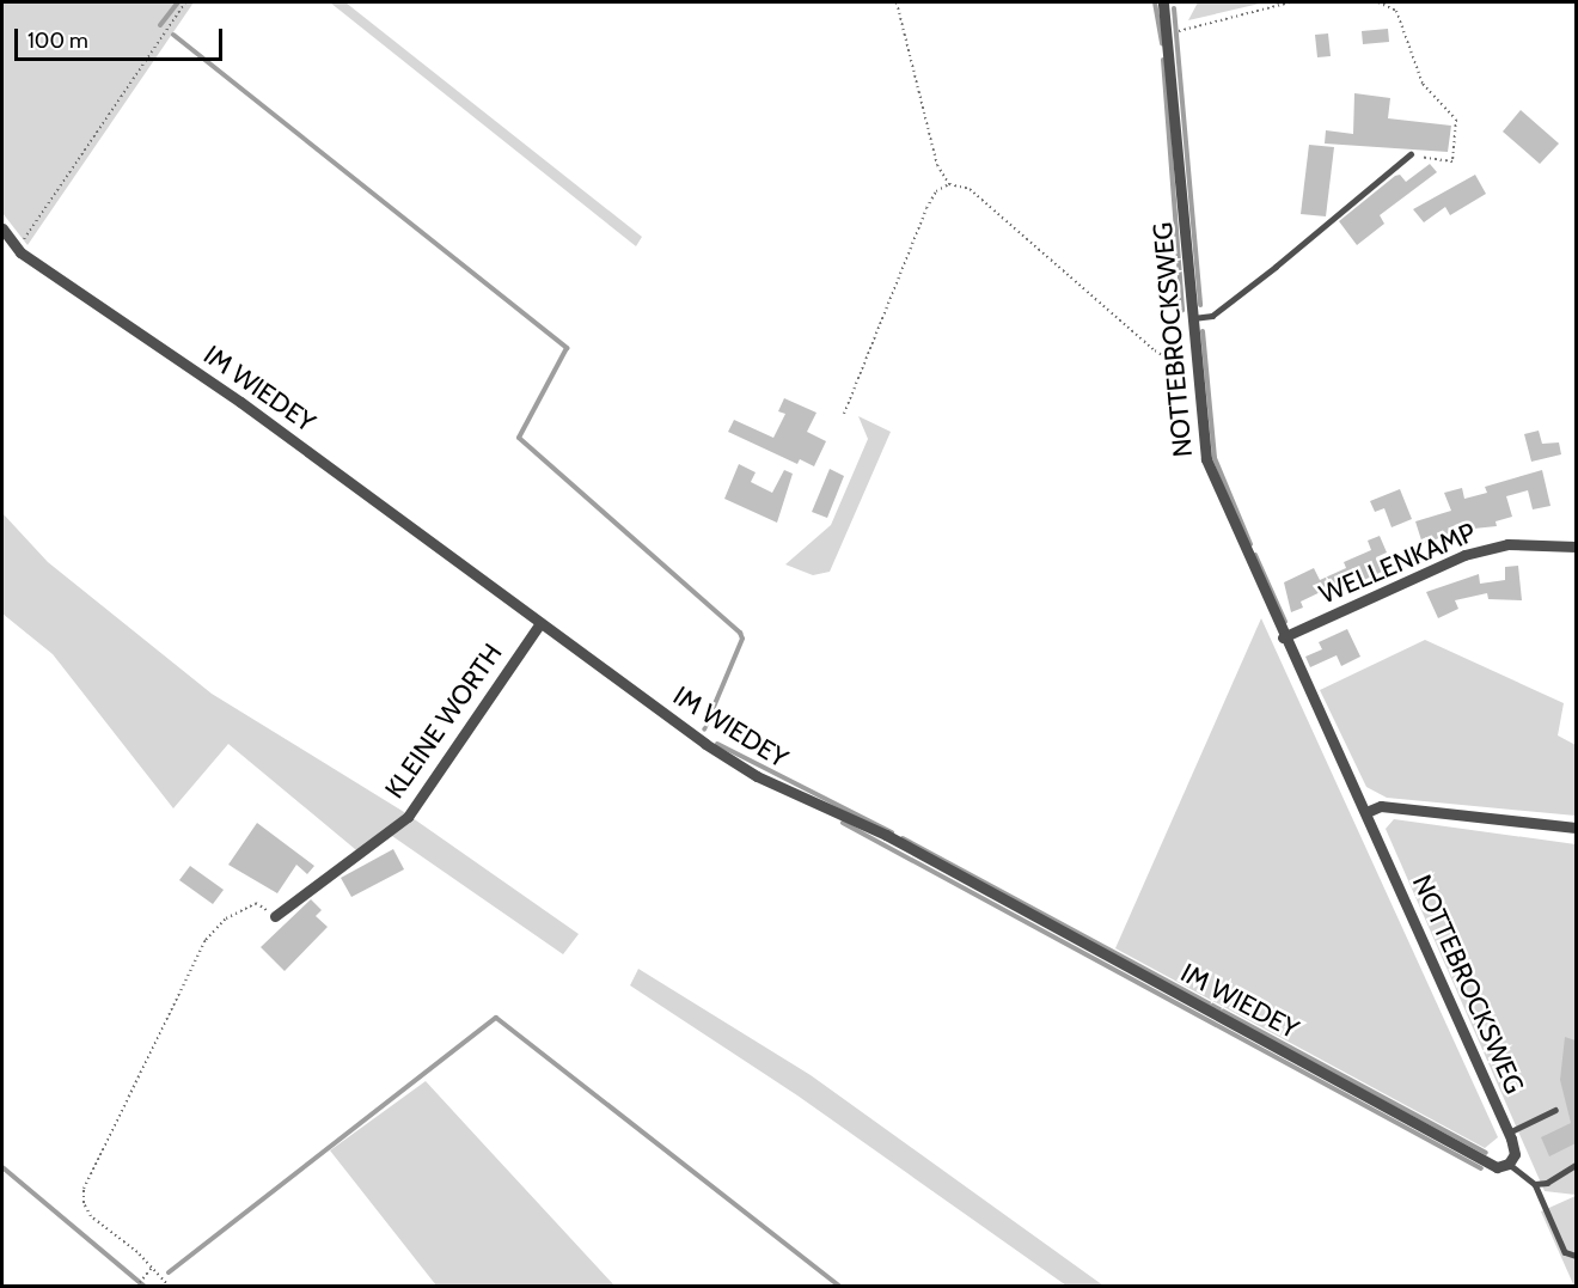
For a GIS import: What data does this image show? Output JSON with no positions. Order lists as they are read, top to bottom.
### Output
{
  "streets": {
    "street": [
      "NOTTEBROCKSWEG",
      "IM WIEDEY",
      "WELLENKAMP",
      "KLEINE WORTH"
    ]
  },
  "crossings": [
    ["NOTTEBROCKSWEG", "IM WIEDEY"],
    ["NOTTEBROCKSWEG", "WELLENKAMP"],
    ["IM WIEDEY", "KLEINE WORTH"]
  ],
  "scale_bar": "100 m"
}
